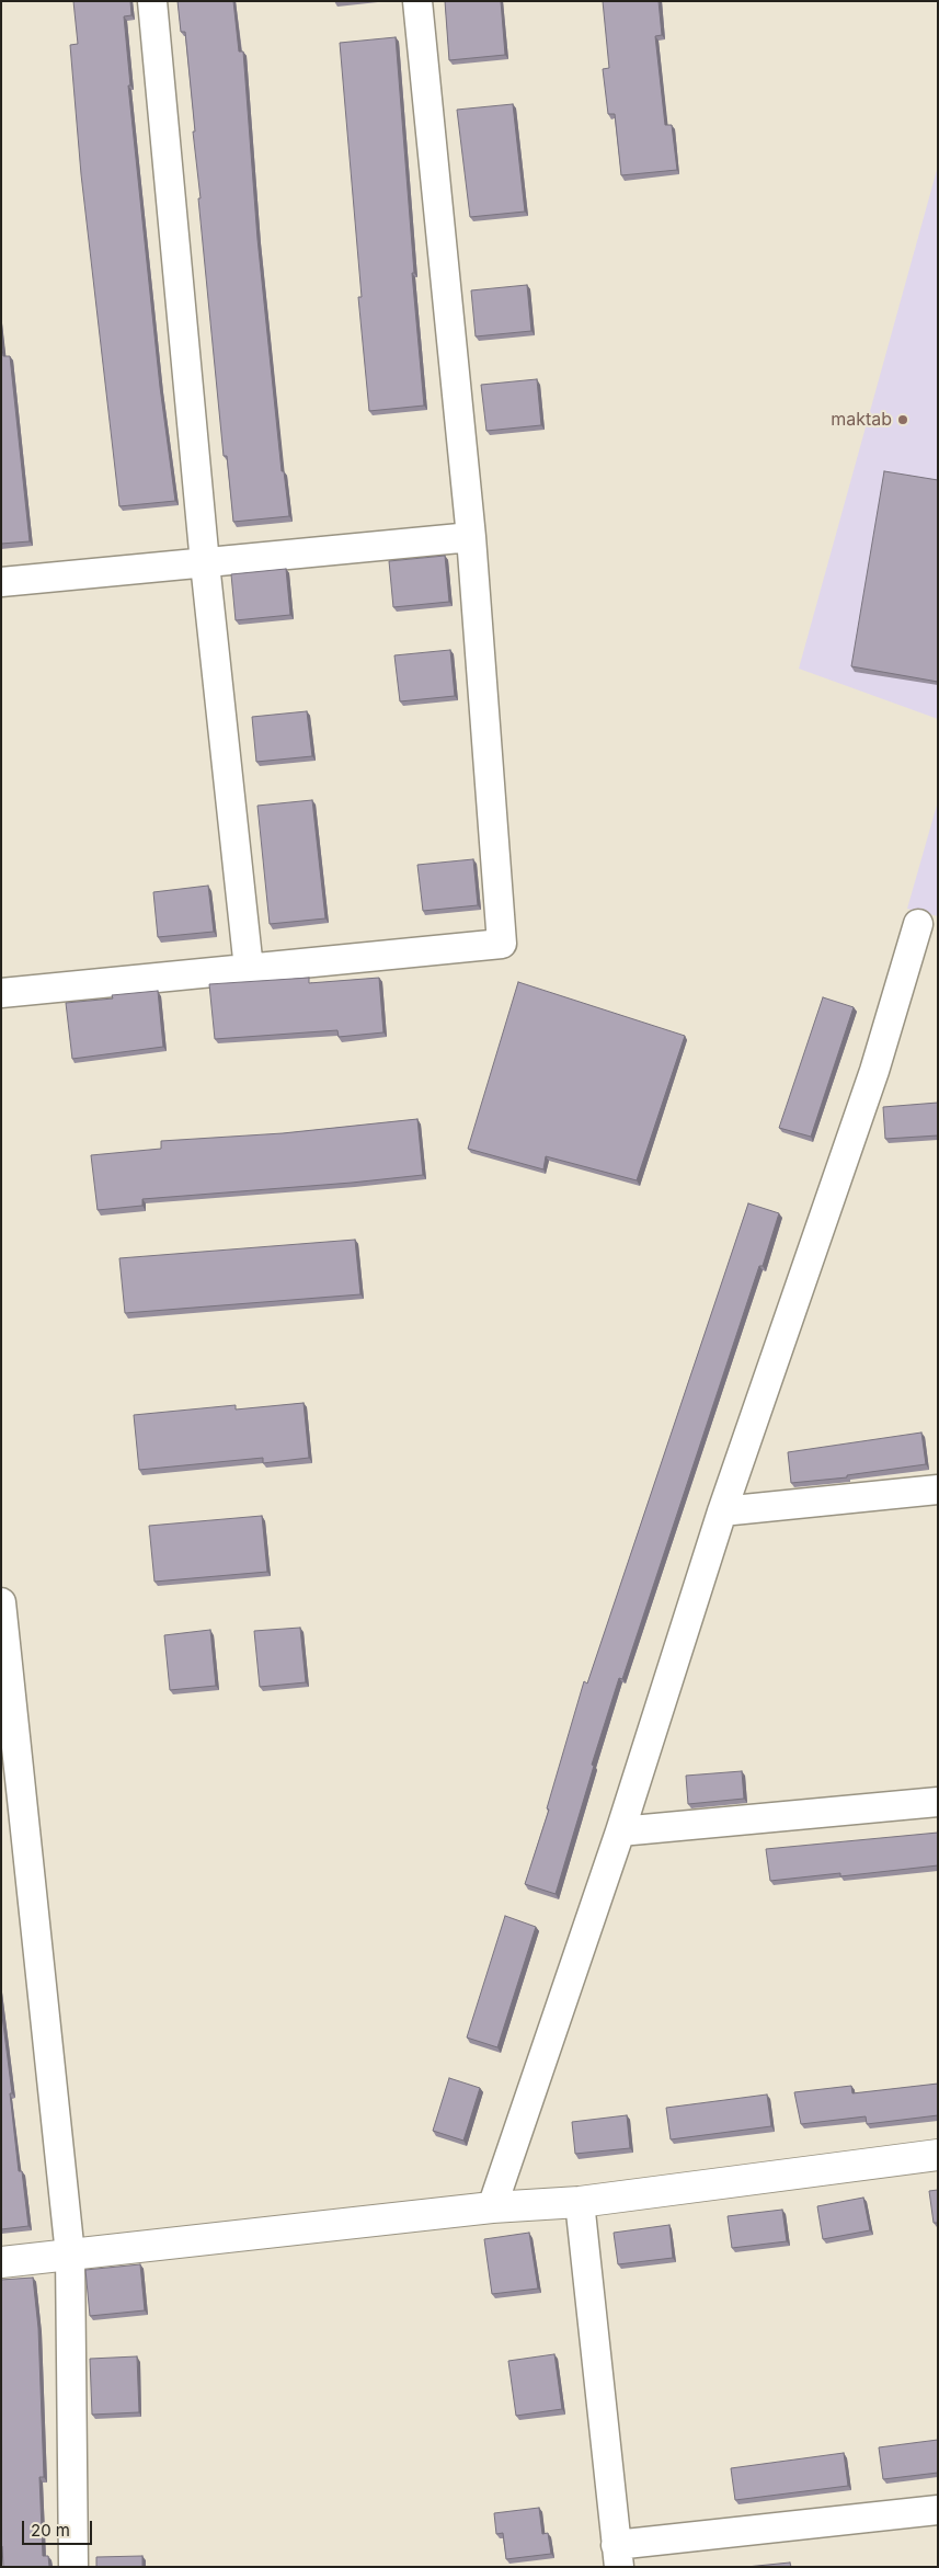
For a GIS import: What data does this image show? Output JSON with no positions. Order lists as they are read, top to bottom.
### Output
{
  "places": ["maktab"],
  "scale_bar": "20 m"
}
